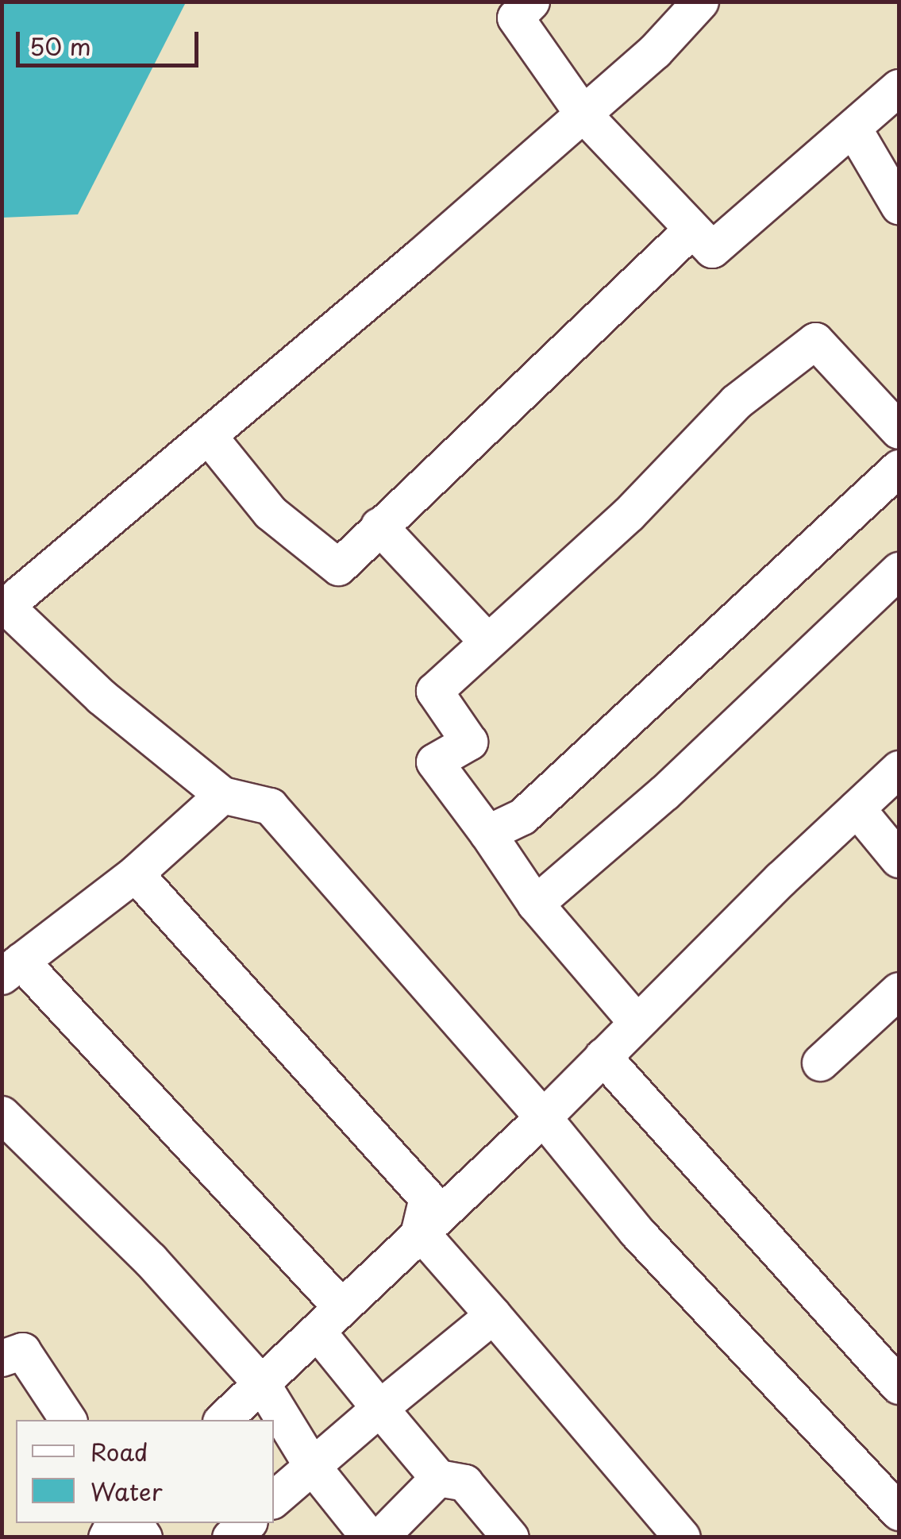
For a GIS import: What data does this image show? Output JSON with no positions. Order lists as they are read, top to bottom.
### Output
{
  "legend": ["Road", "Water"],
  "scale_bar": "50 m"
}
